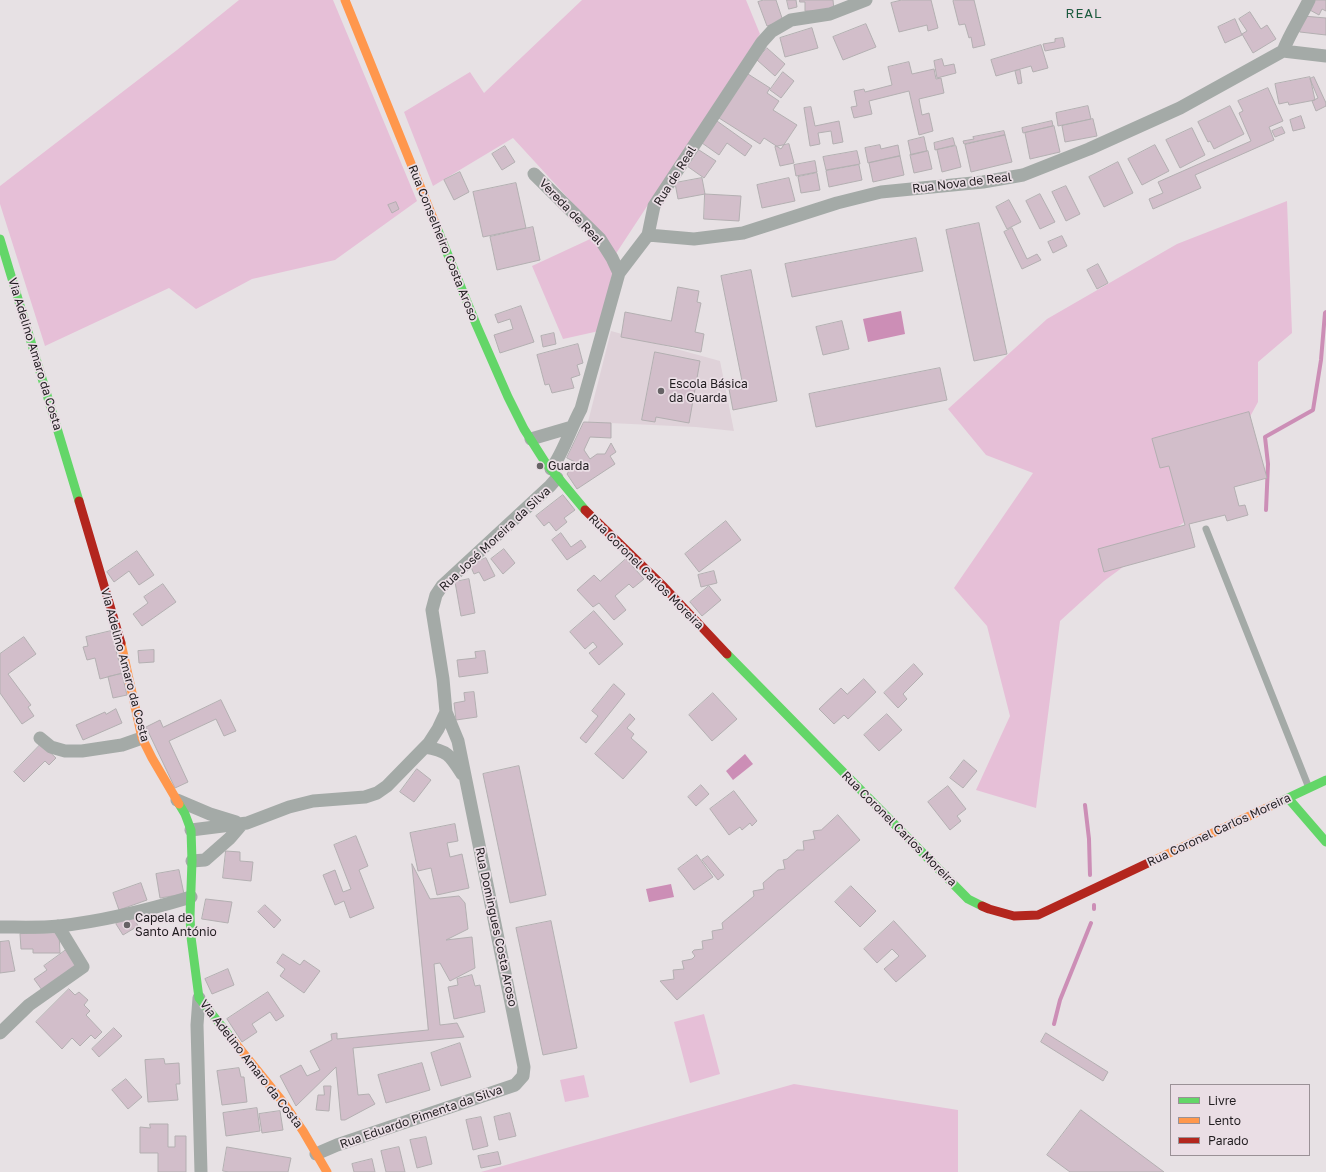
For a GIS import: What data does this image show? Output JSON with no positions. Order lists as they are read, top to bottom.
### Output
{
  "streets": {
    "main road": ["Rua Conselheiro Costa Aroso", "Via Adelino Amaro da Costa", "Rua Coronel Carlos Moreira"],
    "street": [
      "Rua de Real",
      "Rua Nova de Real",
      "Vereda de Real",
      "Rua José Moreira da Silva",
      "Rua Domingues Costa Aroso",
      "Rua Eduardo Pimenta da Silva"
    ]
  },
  "crossings": [
    ["Rua de Real", "Rua Nova de Real"],
    ["Rua de Real", "Vereda de Real"],
    ["Rua de Real", "Rua Conselheiro Costa Aroso"],
    ["Rua de Real", "Rua José Moreira da Silva"],
    ["Rua de Real", "Rua Coronel Carlos Moreira"],
    ["Rua Conselheiro Costa Aroso", "Rua José Moreira da Silva"],
    ["Rua Conselheiro Costa Aroso", "Rua Coronel Carlos Moreira"],
    ["Via Adelino Amaro da Costa", "Rua José Moreira da Silva"],
    ["Via Adelino Amaro da Costa", "Rua Eduardo Pimenta da Silva"],
    ["Rua José Moreira da Silva", "Rua Coronel Carlos Moreira"],
    ["Rua José Moreira da Silva", "Rua Domingues Costa Aroso"],
    ["Rua Domingues Costa Aroso", "Rua Eduardo Pimenta da Silva"]
  ],
  "districts": ["REAL"],
  "places": ["Escola Básica da Guarda", "Guarda", "Capela de Santo António"],
  "legend": ["Livre", "Lento", "Parado"]
}
